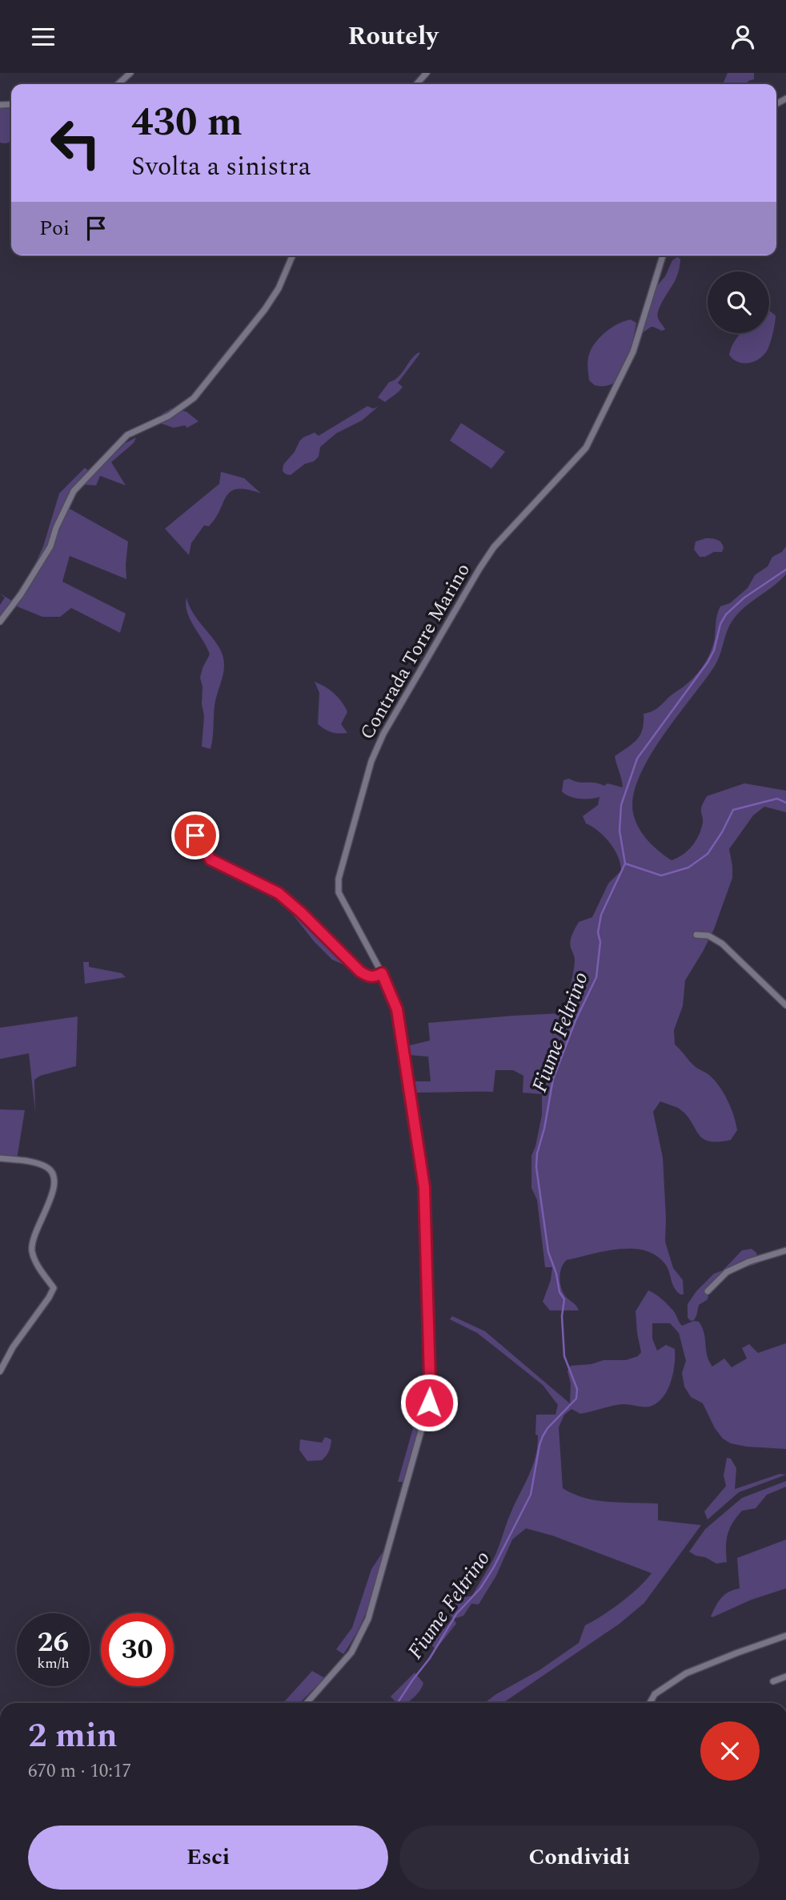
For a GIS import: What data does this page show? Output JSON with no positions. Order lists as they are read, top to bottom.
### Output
{
  "streets": {
    "street": ["Contrada Torre Marino"]
  },
  "water": ["Fiume Feltrino"],
  "page": {
    "header": "Routely",
    "turn": ["430 m", "Svolta a sinistra"],
    "then": "Poi",
    "speed": "26 km/h",
    "limit": "30",
    "heading": ["2 min", "670 m · 10:17"],
    "buttons": ["Esci", "Condividi"]
  }
}
